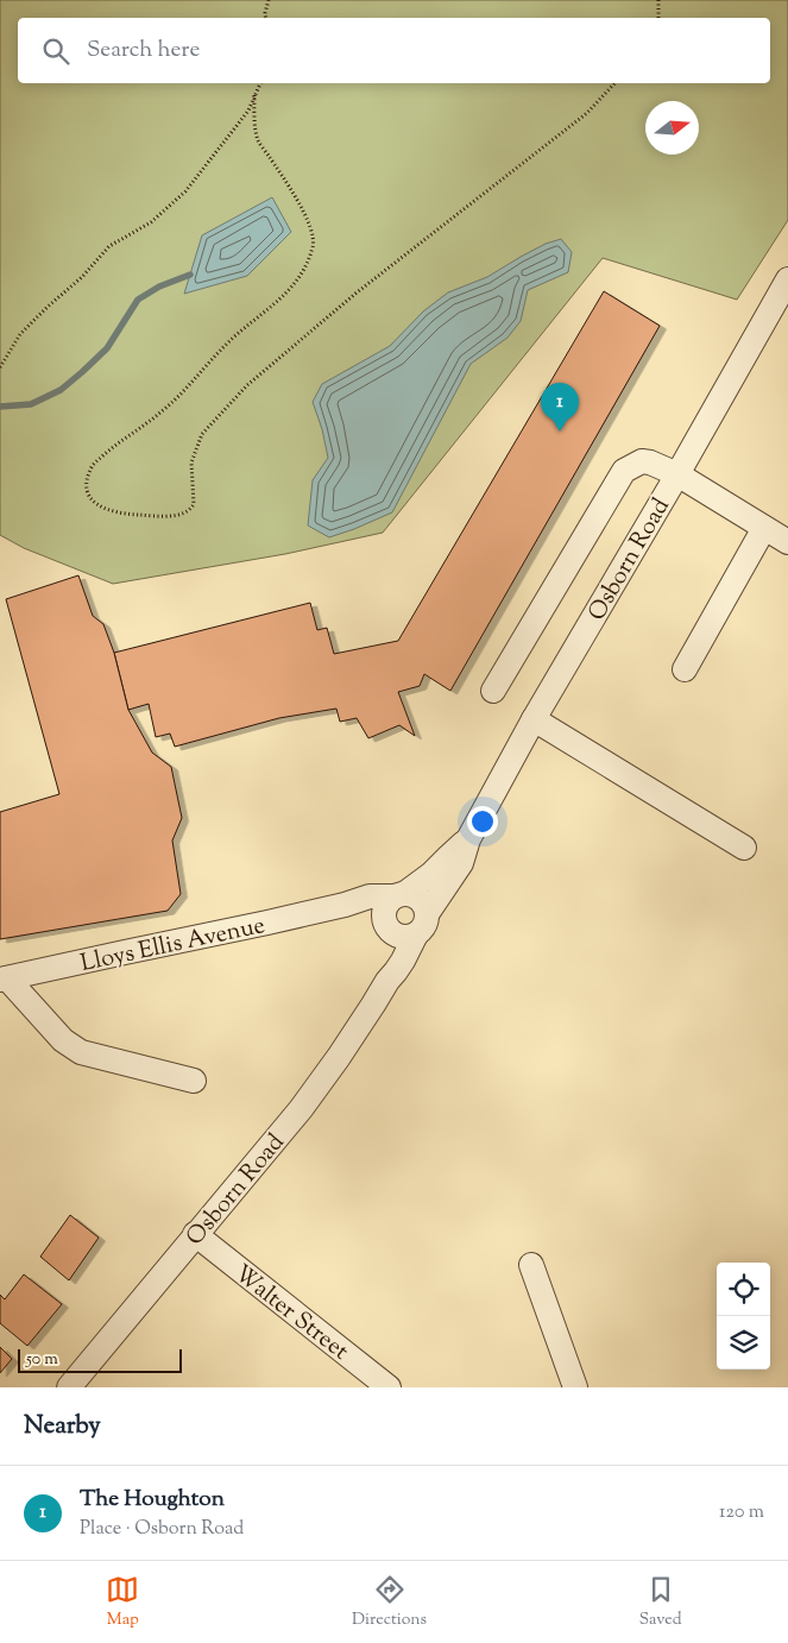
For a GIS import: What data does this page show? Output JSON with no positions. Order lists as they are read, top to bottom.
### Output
{
  "streets": {
    "street": ["Osborn Road", "Lloys Ellis Avenue", "Walter Street"]
  },
  "crossings": [
    ["Osborn Road", "Lloys Ellis Avenue"],
    ["Osborn Road", "Walter Street"]
  ],
  "scale_bar": "50 m",
  "north": "right",
  "page": {
    "search": "Search here",
    "pins": "1",
    "scale": "50 m",
    "heading": "Nearby",
    "list": [
      {
        "mark": "1",
        "name": "The Houghton",
        "note": "Place · Osborn Road",
        "value": "120 m"
      }
    ],
    "nav": ["Map", "Directions", "Saved"]
  }
}
